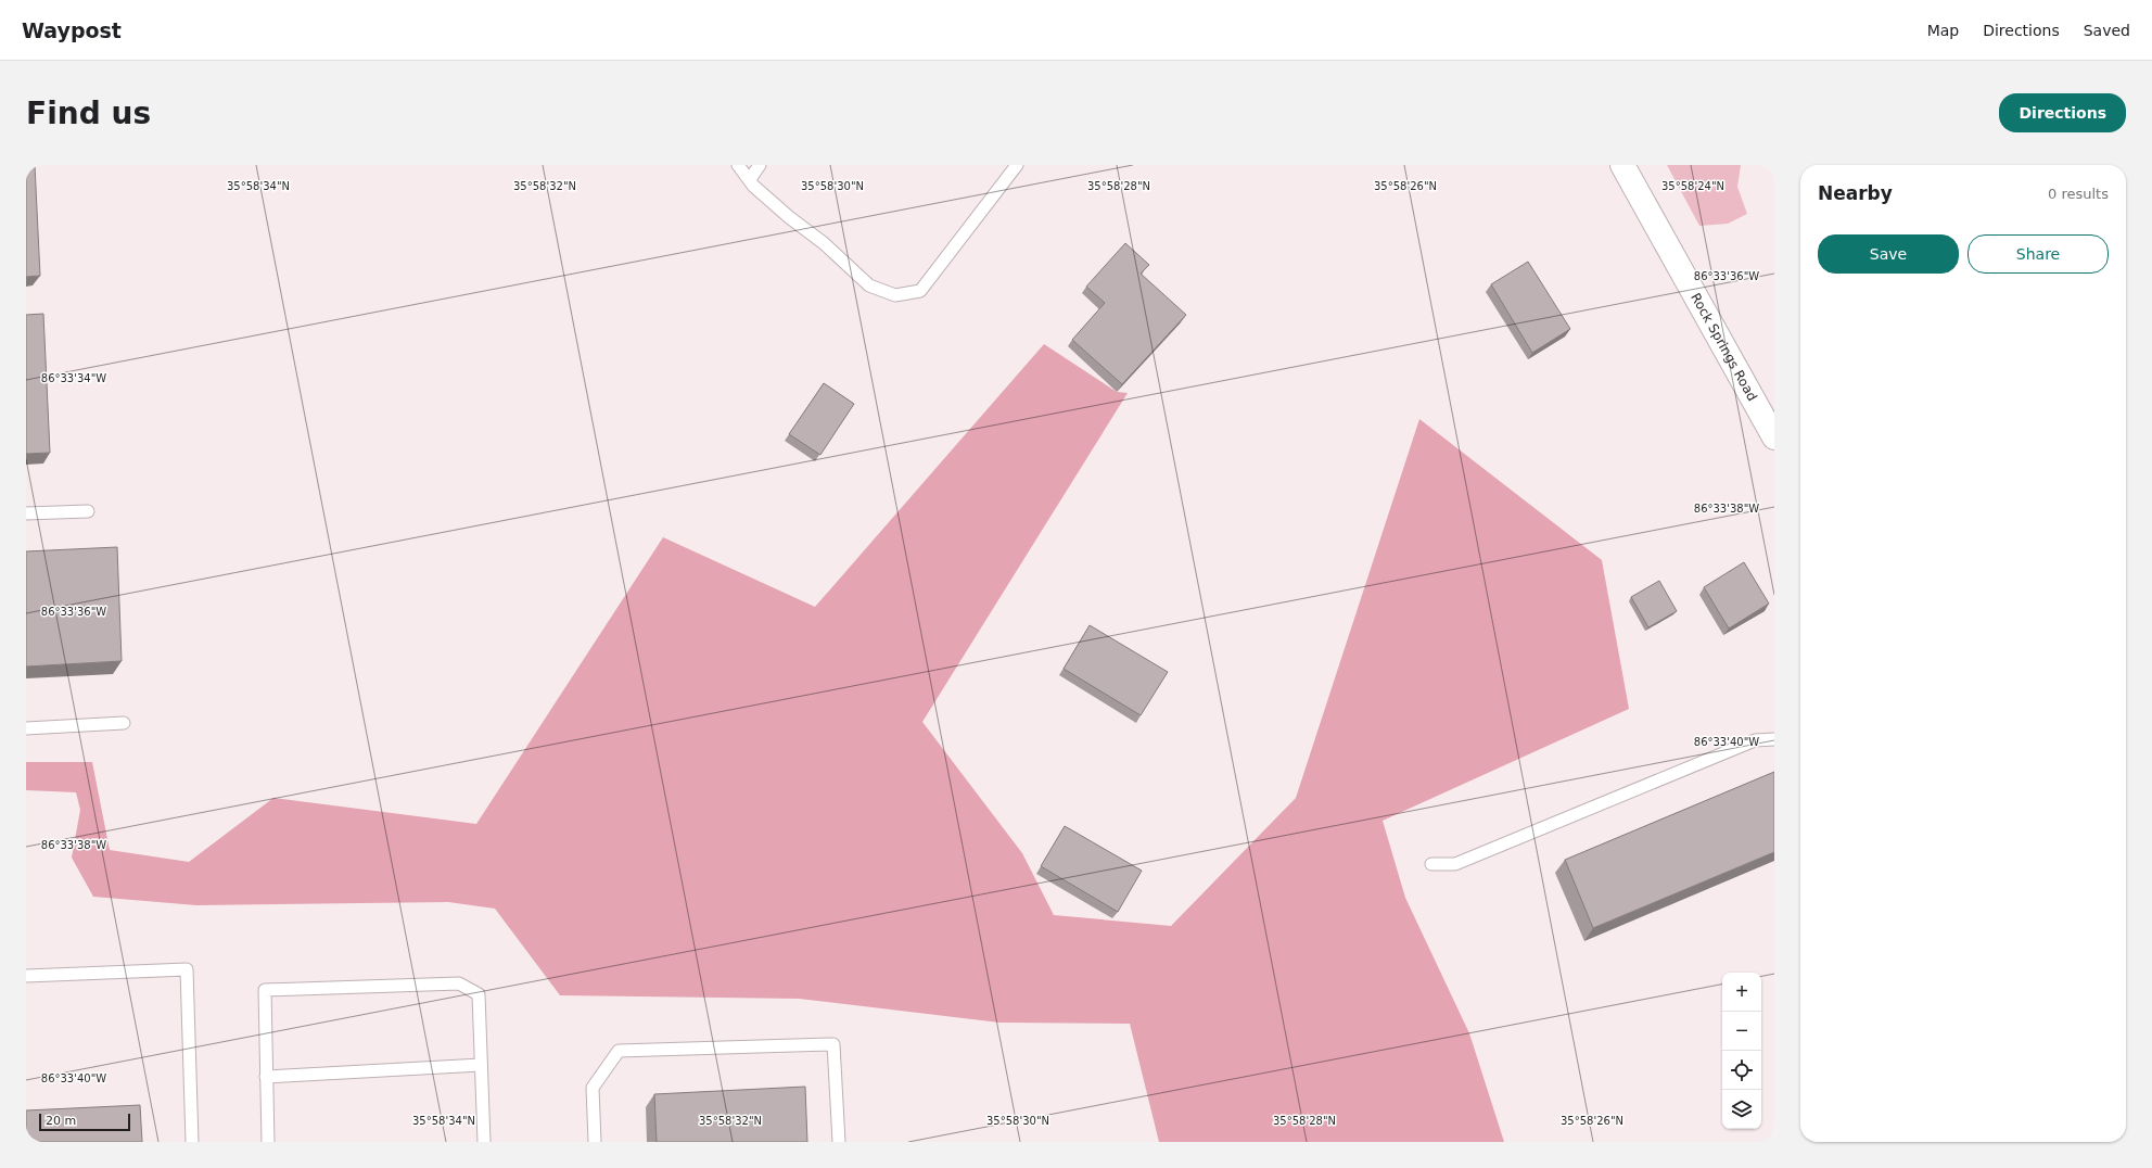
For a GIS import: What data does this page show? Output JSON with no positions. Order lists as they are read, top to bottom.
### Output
{
  "streets": {
    "street": ["Rock Springs Road"]
  },
  "scale_bar": "20 m",
  "page": {
    "header": "Waypost",
    "nav": ["Map", "Directions", "Saved"],
    "buttons": [
      "Directions",
      ["Save", "Share"]
    ],
    "title": "Find us",
    "heading": ["Nearby", "0 results"],
    "map_buttons": ["+", "−"],
    "scale": "20 m"
  },
  "coordinates": [
    "35°58'34\"N",
    "35°58'32\"N",
    "35°58'30\"N",
    "35°58'26\"N",
    "35°58'28\"N",
    "35°58'24\"N",
    "86°33'36\"W",
    "86°33'34\"W",
    "86°33'38\"W",
    "86°33'40\"W"
  ]
}
